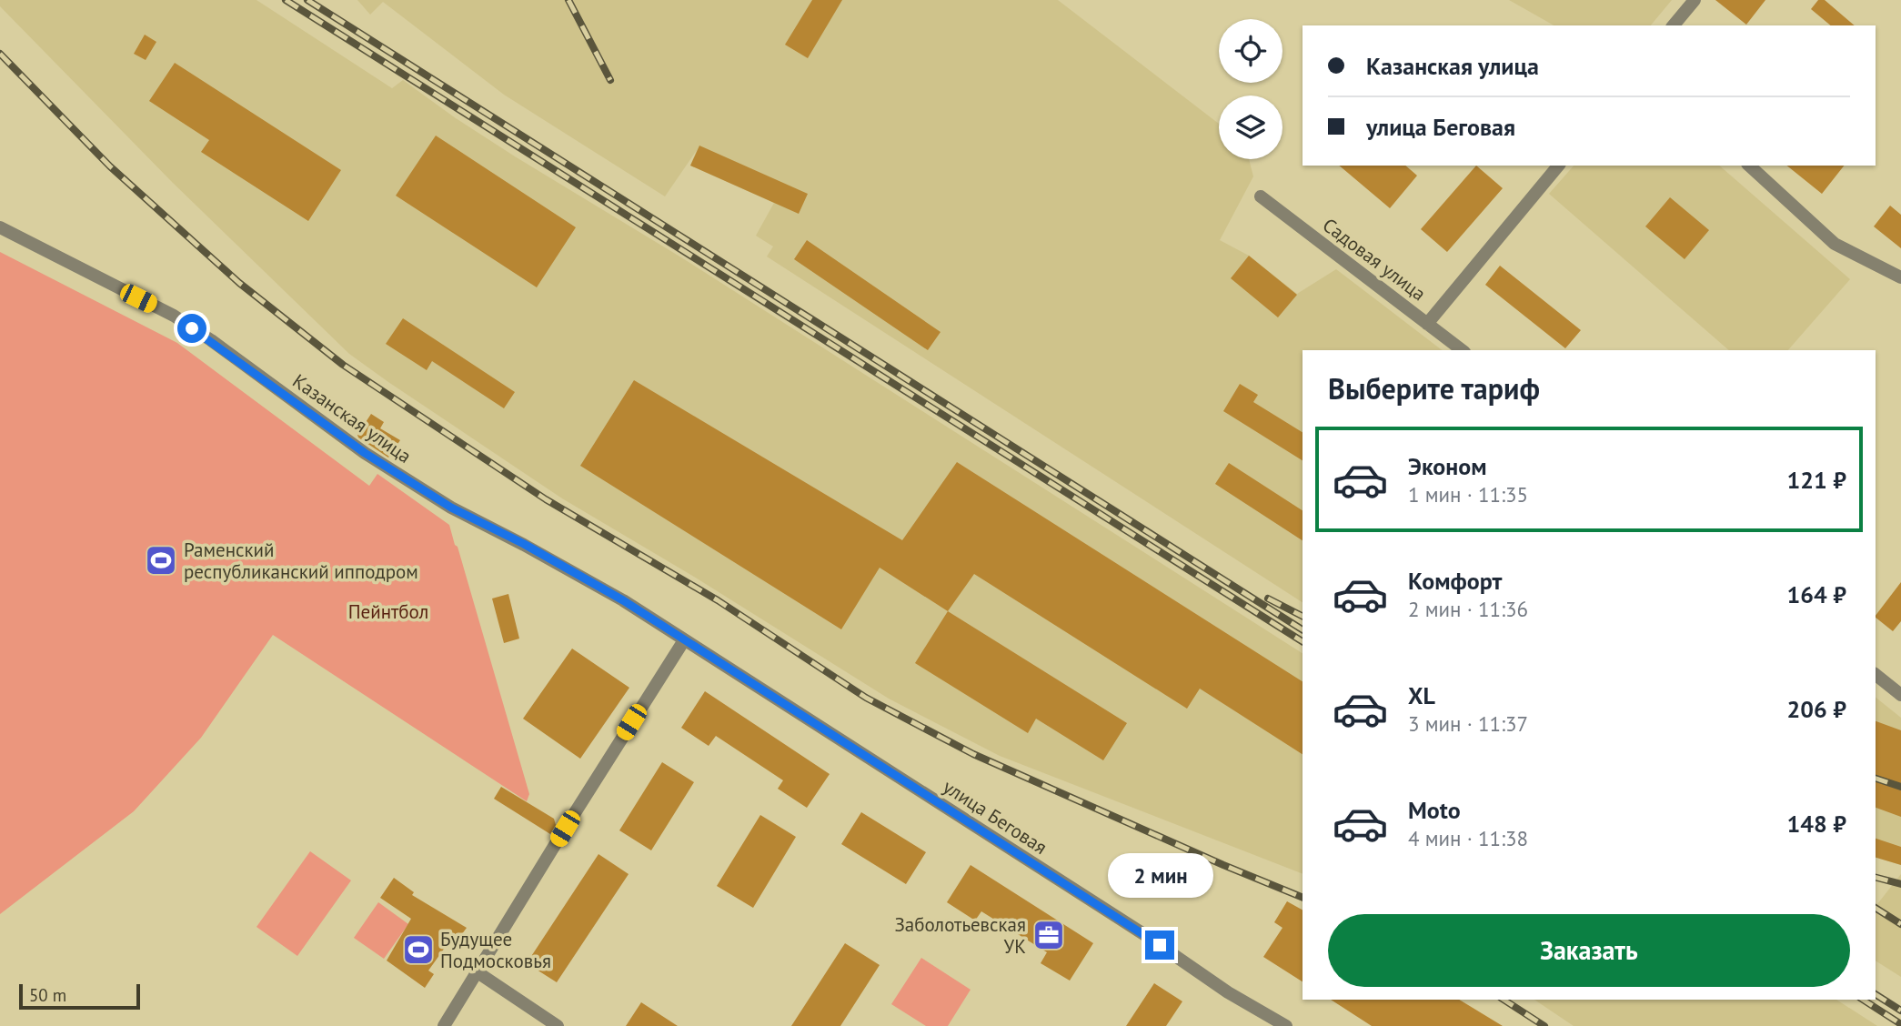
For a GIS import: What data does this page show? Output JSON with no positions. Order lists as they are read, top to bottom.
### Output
{
  "streets": {
    "street": ["Садовая улица", "Казанская улица", "улица Беговая"]
  },
  "crossings": [
    ["Казанская улица", "улица Беговая"]
  ],
  "parks": ["Пейнтбол"],
  "places": {
    "sports": ["Раменский республиканский ипподром", "Будущее Подмосковья"],
    "office": ["Заболотьевская УК"]
  },
  "scale_bar": "50 m",
  "page": {
    "banner": ["Казанская улица", "улица Беговая"],
    "heading": "Выберите тариф",
    "list": [
      {
        "name": "Эконом",
        "note": "1 мин · 11:35",
        "value": "121 ₽"
      },
      {
        "name": "Комфорт",
        "note": "2 мин · 11:36",
        "value": "164 ₽"
      },
      {
        "name": "XL",
        "note": "3 мин · 11:37",
        "value": "206 ₽"
      },
      {
        "name": "Moto",
        "note": "4 мин · 11:38",
        "value": "148 ₽"
      }
    ],
    "bubble": "2 мин",
    "buttons": "Заказать",
    "scale": "50 m"
  }
}
